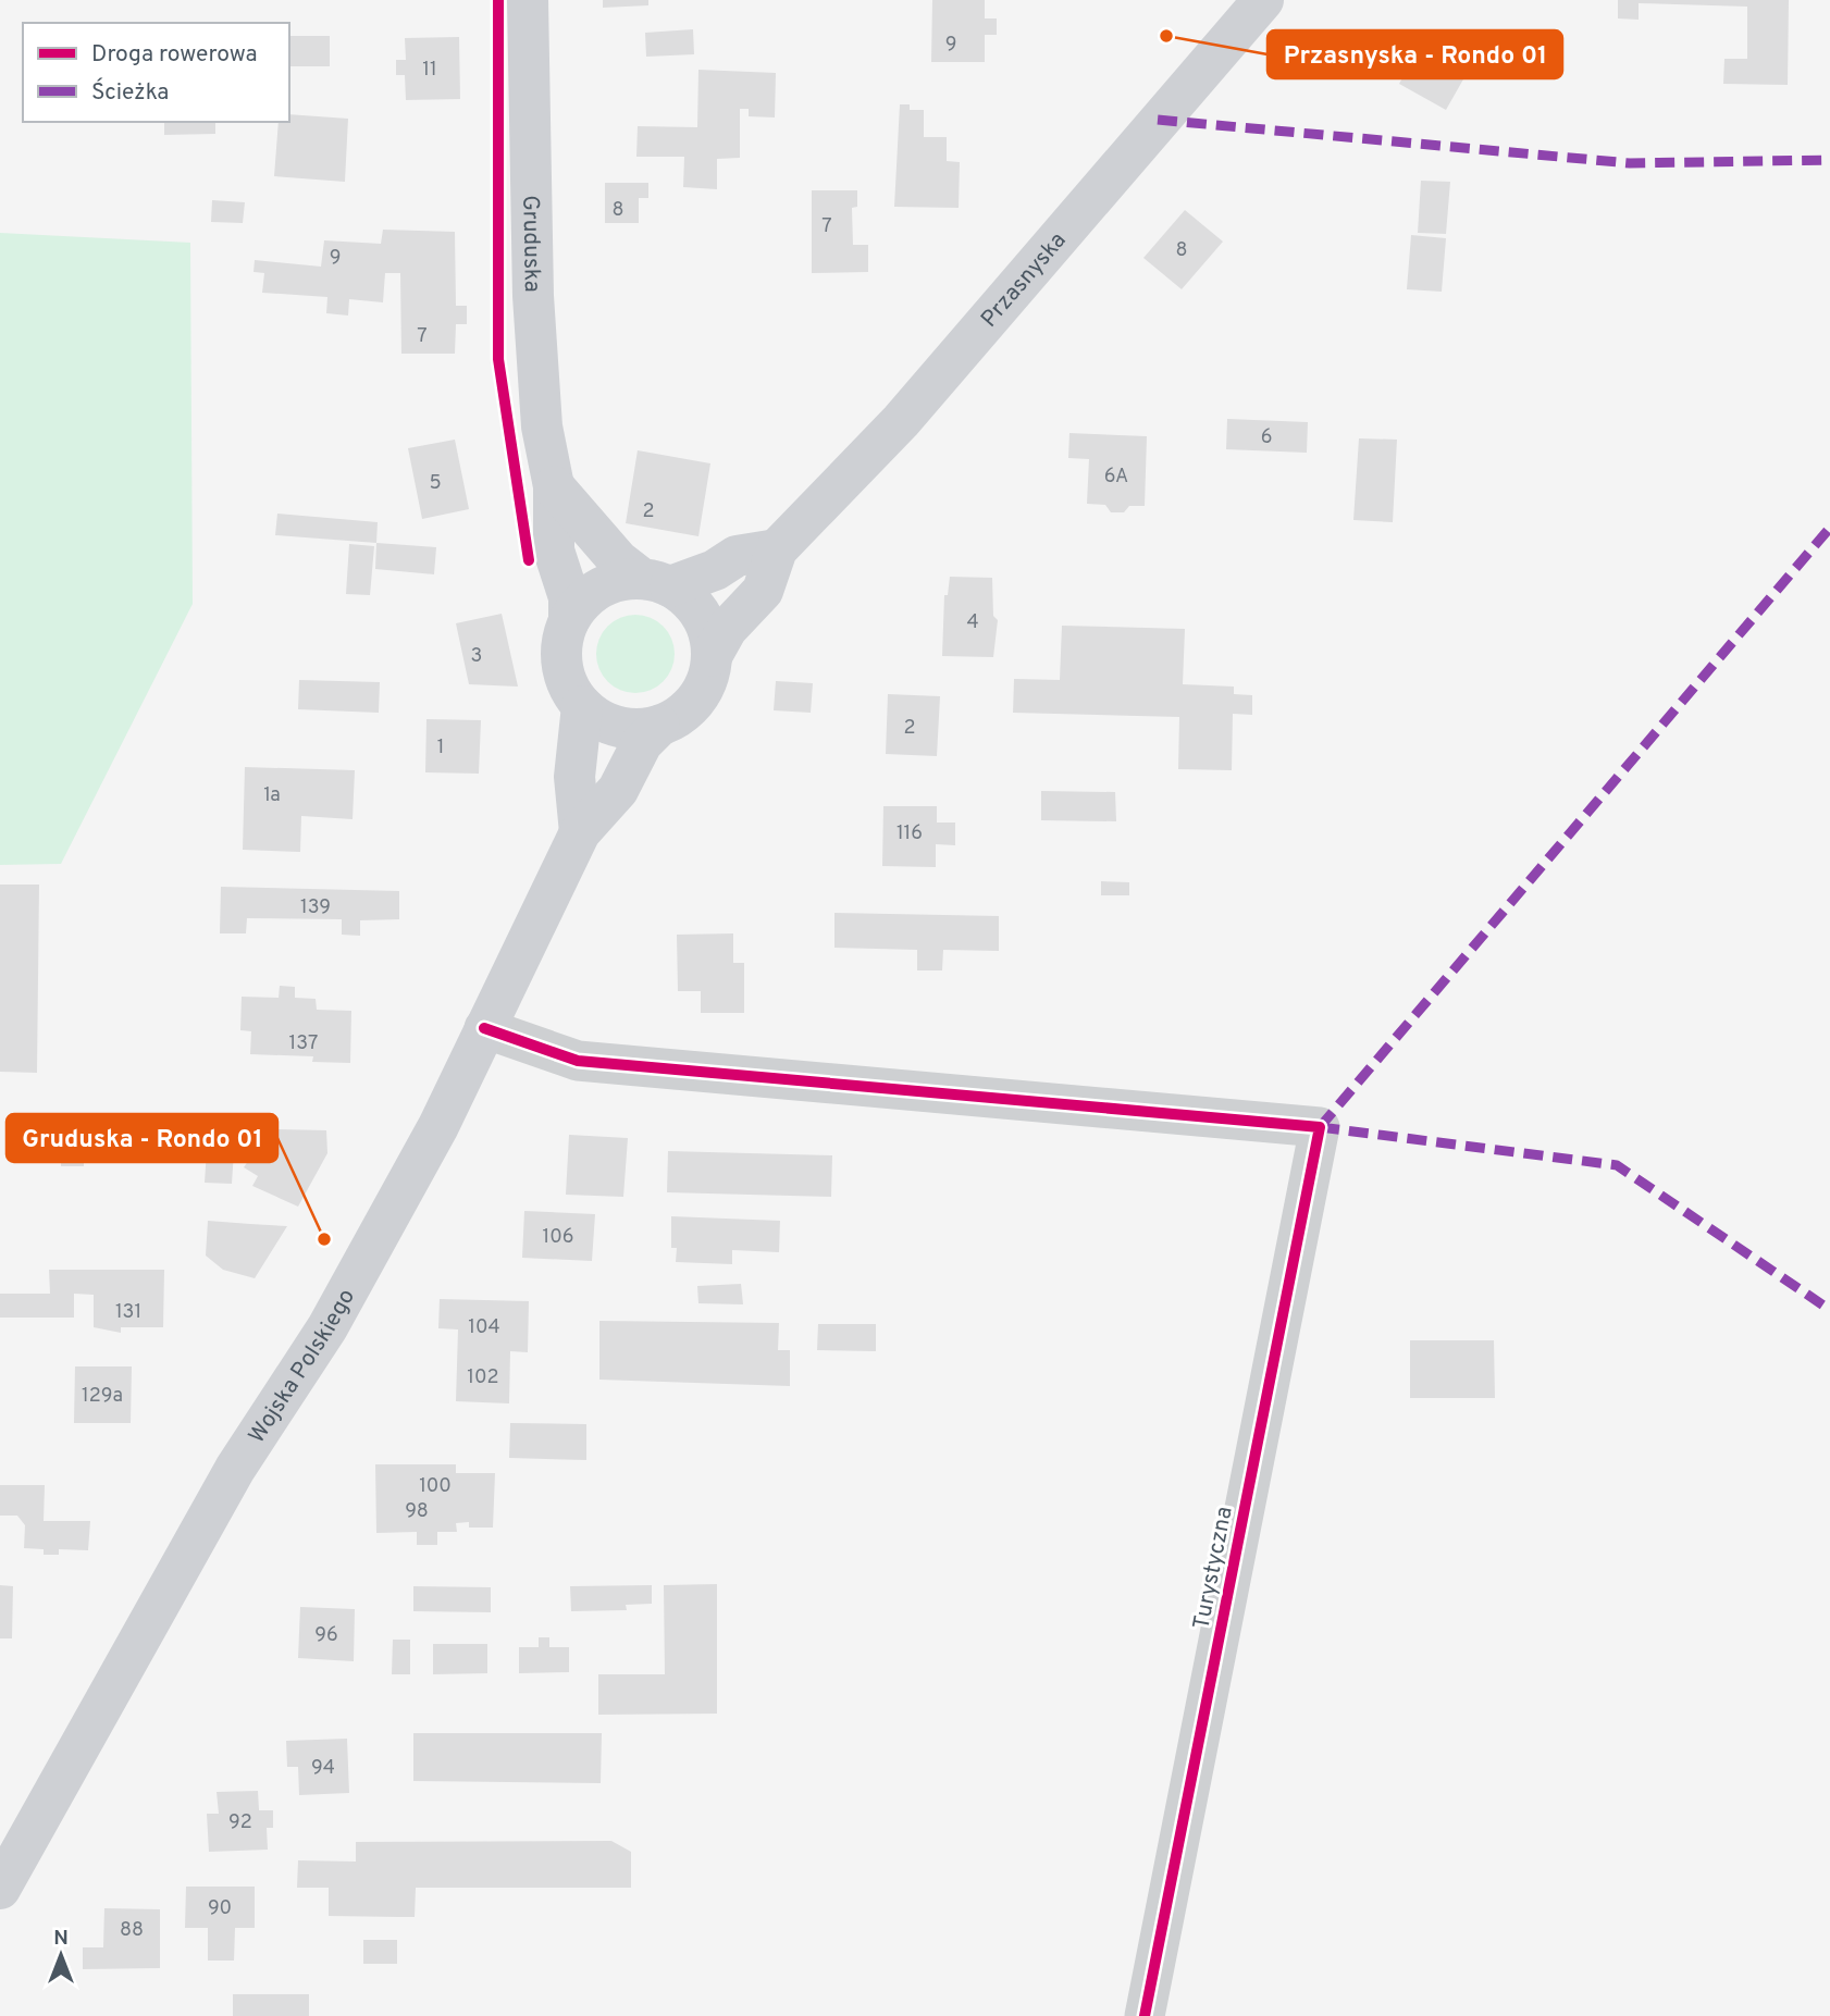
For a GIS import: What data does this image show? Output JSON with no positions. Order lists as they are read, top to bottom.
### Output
{
  "streets": {
    "main road": ["Gruduska", "Przasnyska", "Wojska Polskiego"],
    "street": ["Turystyczna"]
  },
  "crossings": [
    ["Gruduska", "Przasnyska"],
    ["Gruduska", "Wojska Polskiego"],
    ["Przasnyska", "Wojska Polskiego"],
    ["Wojska Polskiego", "Turystyczna"]
  ],
  "places": ["Przasnyska - Rondo 01", "Gruduska - Rondo 01"],
  "house_numbers": [
    "9",
    "11",
    "8",
    "7",
    "8",
    "9",
    "7",
    "6",
    "6A",
    "5",
    "2",
    "4",
    "3",
    "2",
    "1",
    "1a",
    "116",
    "139",
    "137",
    "106",
    "131",
    "104",
    "102",
    "129a",
    "100",
    "98",
    "96",
    "94",
    "92",
    "90",
    "88"
  ],
  "legend": ["Droga rowerowa", "Ścieżka"],
  "north": "top"
}
